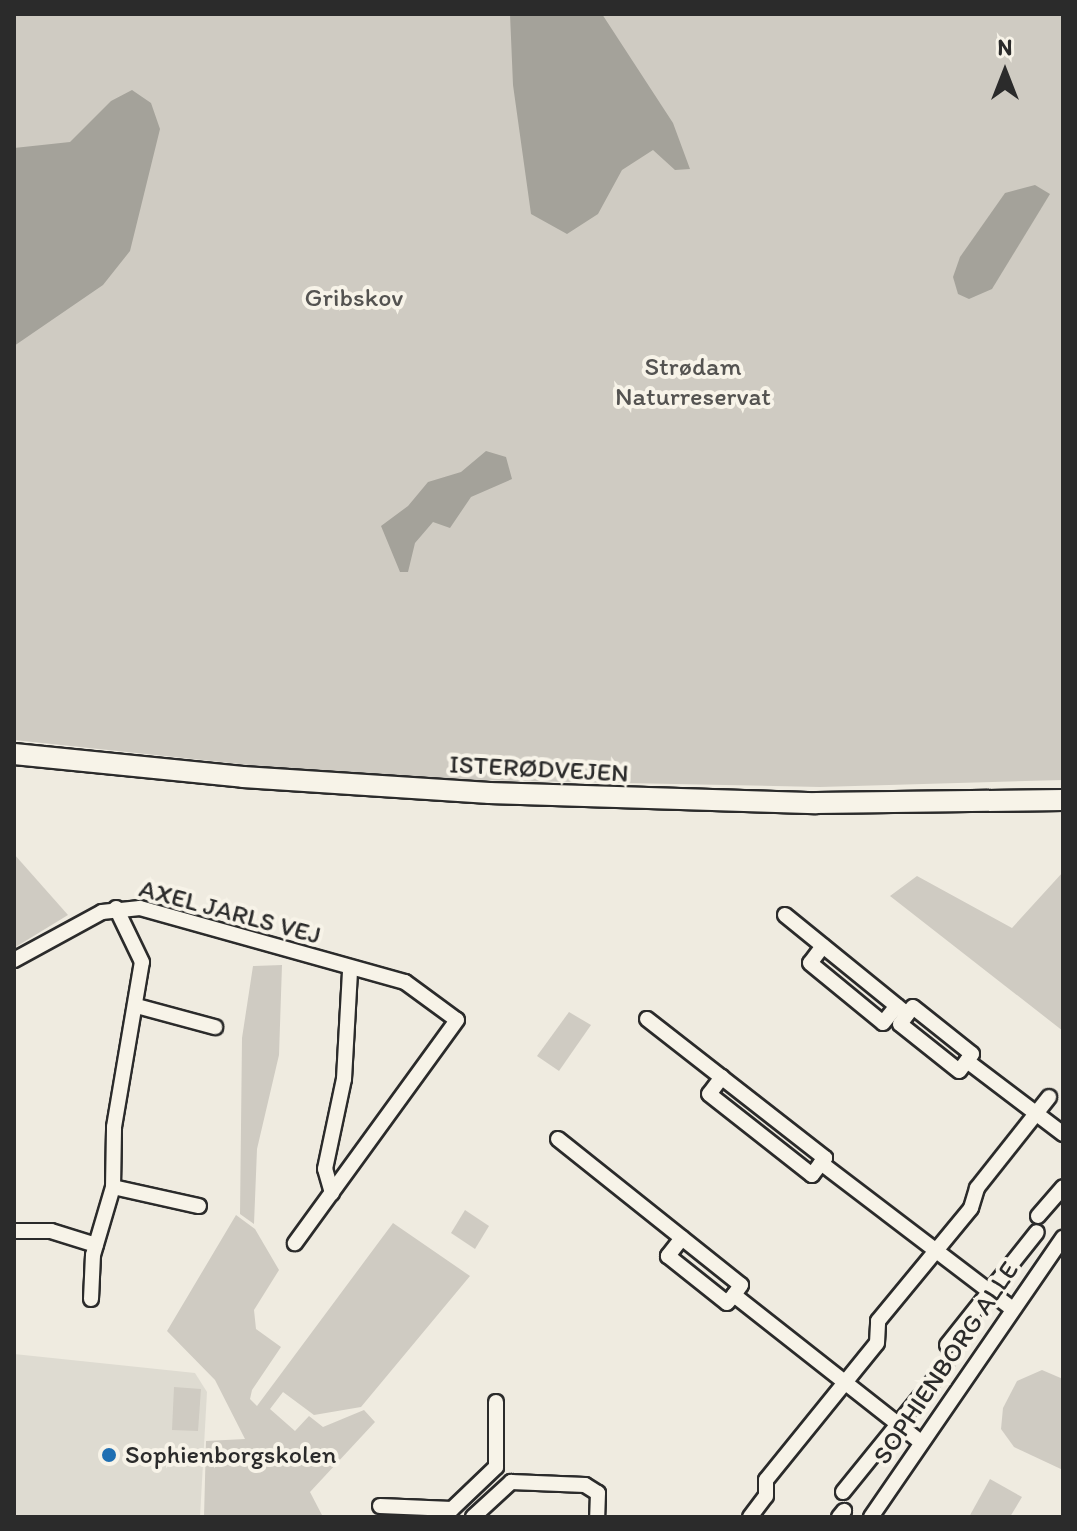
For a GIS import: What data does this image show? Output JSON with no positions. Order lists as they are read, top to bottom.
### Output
{
  "streets": {
    "highway": ["ISTERØDVEJEN"],
    "street": ["AXEL JARLS VEJ", "SOPHIENBORG ALLE"]
  },
  "parks": ["Gribskov", "Strødam Naturreservat"],
  "places": ["Sophienborgskolen"],
  "north": "top"
}
